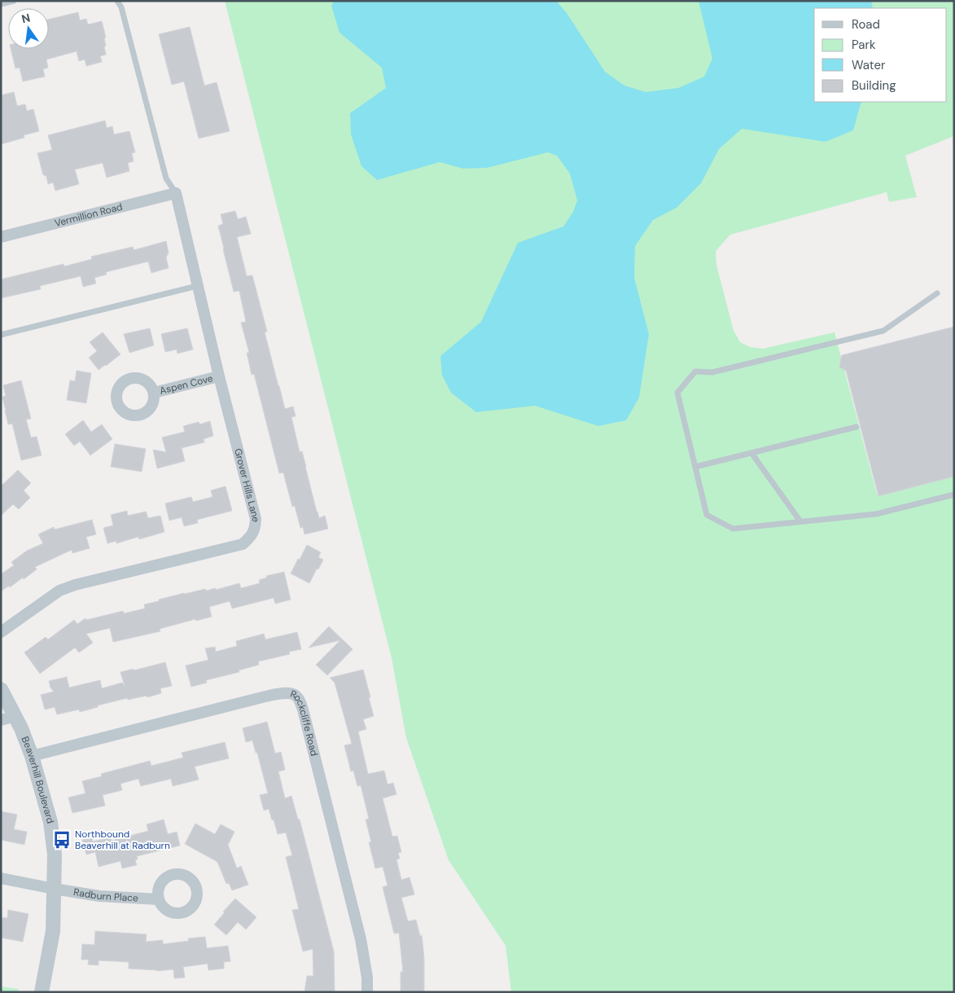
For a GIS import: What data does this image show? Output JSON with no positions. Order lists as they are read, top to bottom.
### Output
{
  "streets": {
    "street": [
      "Vermillion Road",
      "Aspen Cove",
      "Grover Hills Lane",
      "Rockcliffe Road",
      "Beaverhill Boulevard",
      "Radburn Place"
    ]
  },
  "crossings": [
    ["Vermillion Road", "Grover Hills Lane"],
    ["Aspen Cove", "Grover Hills Lane"],
    ["Rockcliffe Road", "Beaverhill Boulevard"],
    ["Beaverhill Boulevard", "Radburn Place"]
  ],
  "places": {
    "bus stop": ["Northbound Beaverhill at Radburn"]
  },
  "legend": [
    "Road",
    "Park",
    "Water",
    "Building"
  ],
  "north": "top"
}
